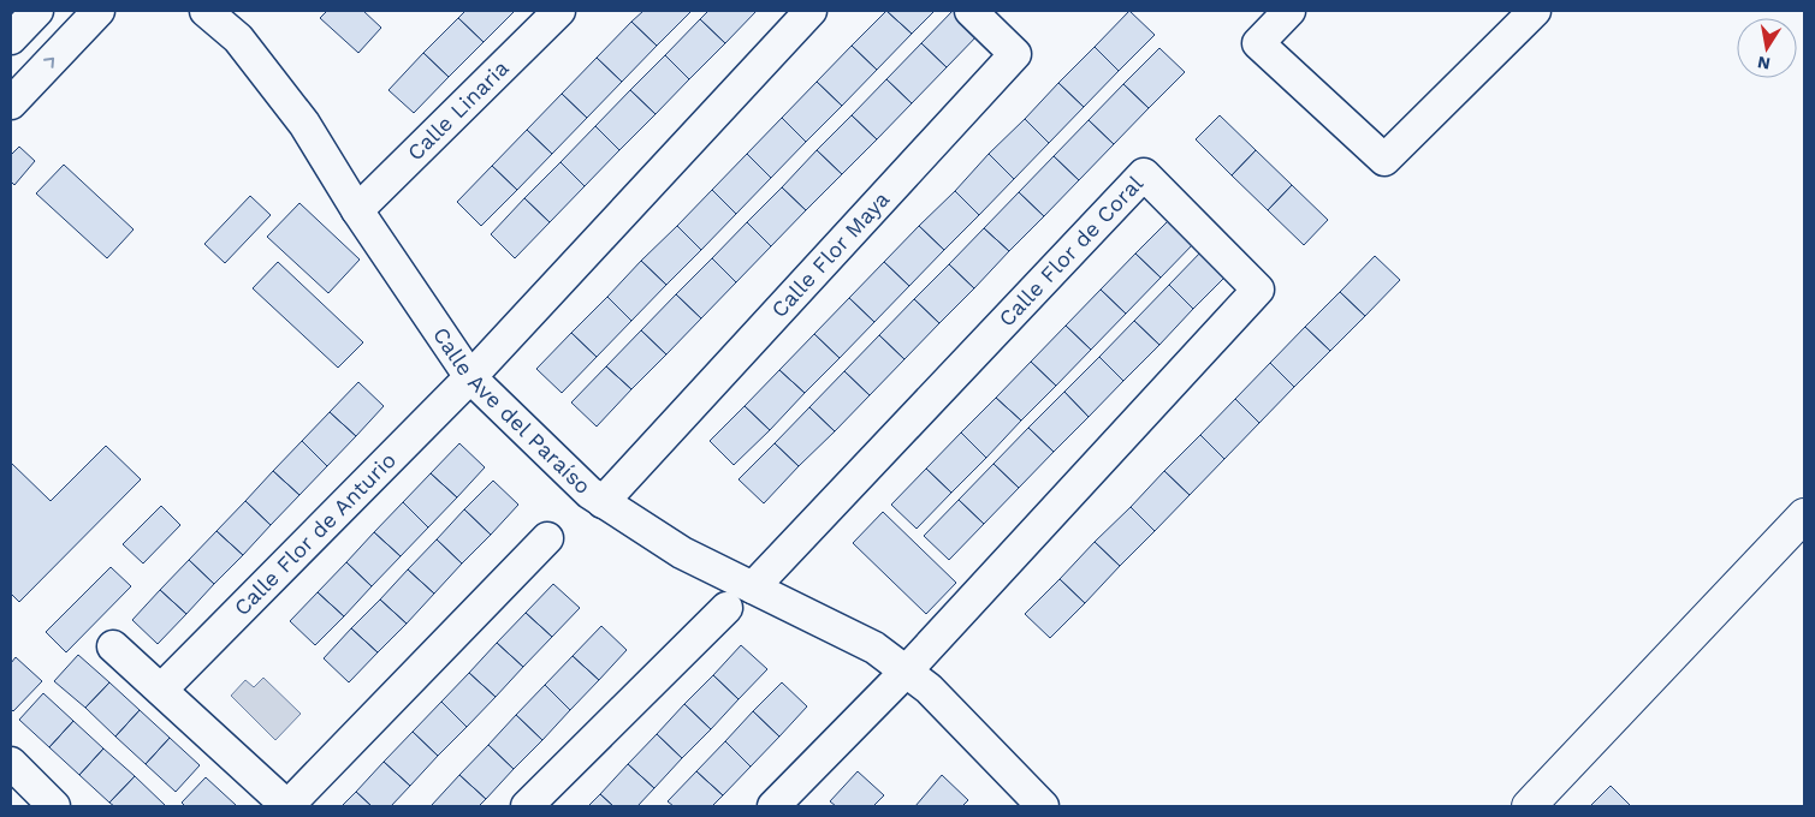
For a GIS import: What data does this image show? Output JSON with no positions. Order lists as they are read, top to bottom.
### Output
{
  "streets": {
    "street": [
      "Calle Linaria",
      "Calle Flor de Coral",
      "Calle Flor Maya",
      "Calle Ave del Paraíso",
      "Calle Flor de Anturio"
    ]
  },
  "crossings": [
    ["Calle Linaria", "Calle Ave del Paraíso"],
    ["Calle Flor de Coral", "Calle Ave del Paraíso"],
    ["Calle Flor Maya", "Calle Ave del Paraíso"],
    ["Calle Ave del Paraíso", "Calle Flor de Anturio"]
  ],
  "north": "bottom"
}
